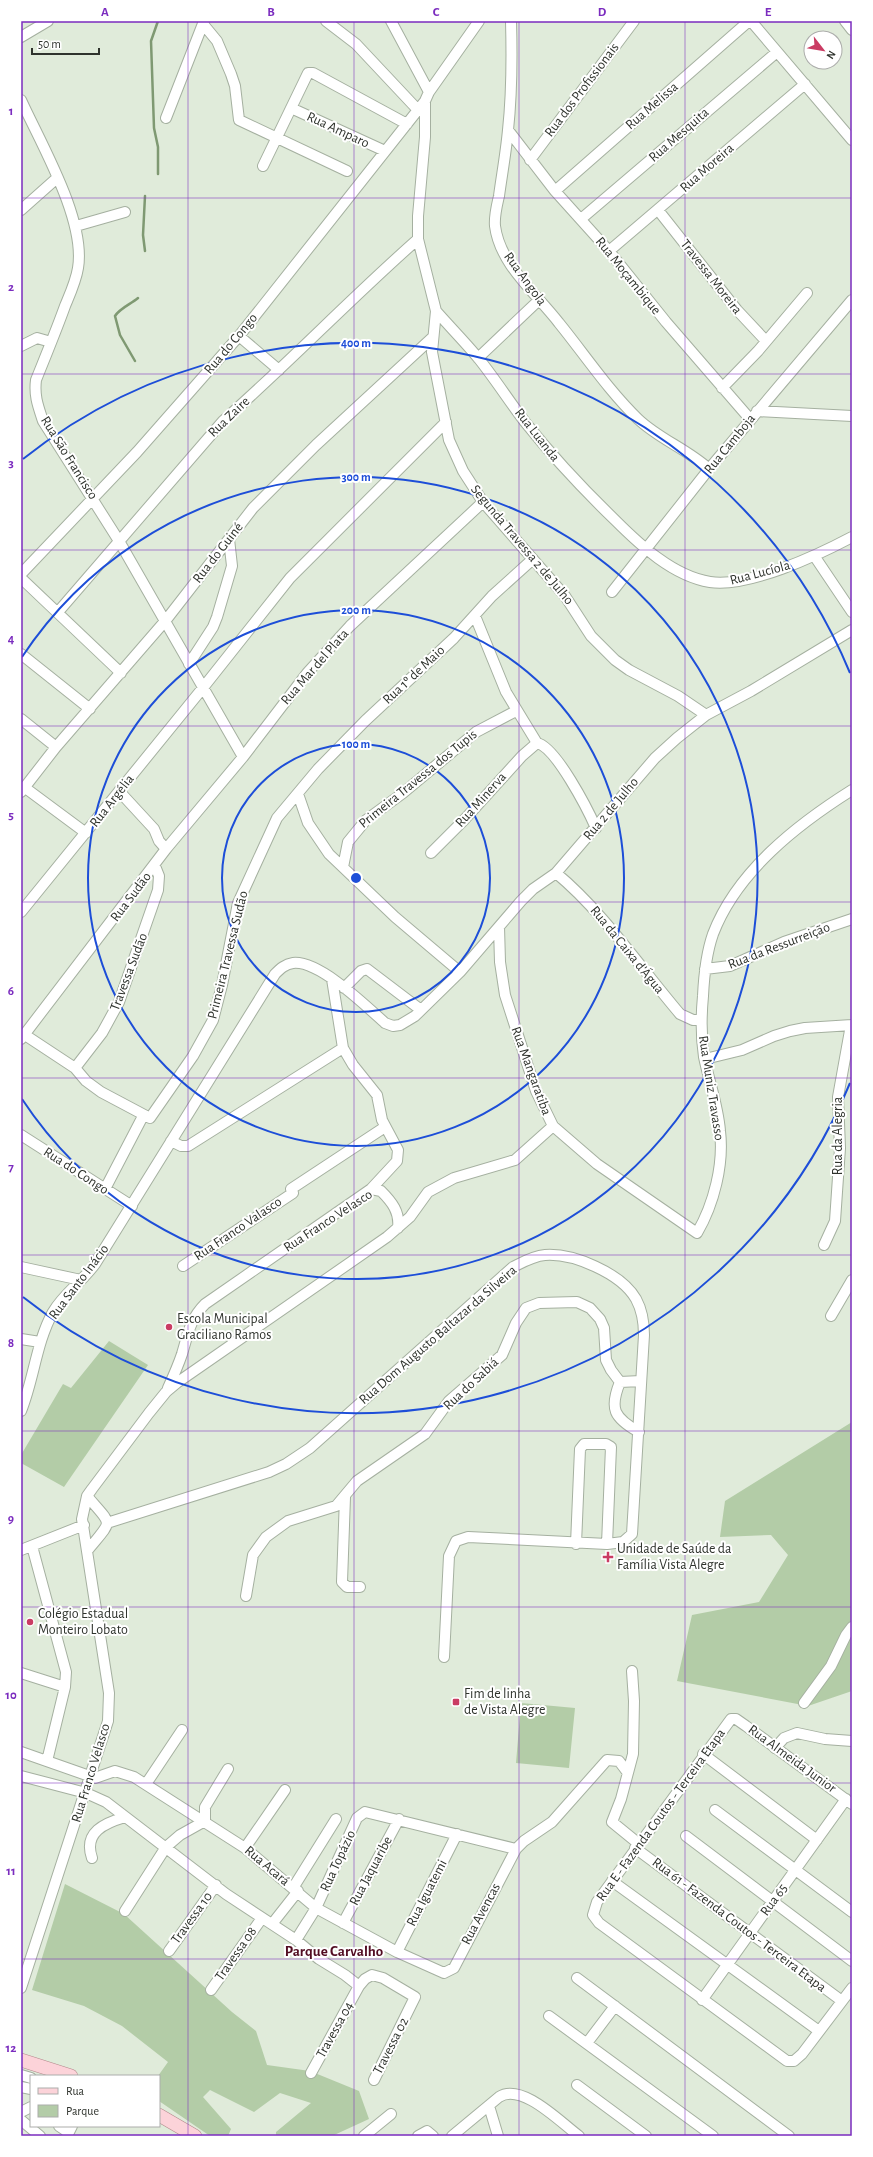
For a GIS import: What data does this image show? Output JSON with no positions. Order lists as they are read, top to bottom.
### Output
{
  "streets": {
    "street": [
      "Rua dos Profissionais",
      "Rua Melissa",
      "Rua Amparo",
      "Rua Mesquita",
      "Rua Moreira",
      "Rua Moçambique",
      "Travessa Moreira",
      "Rua Angola",
      "Rua do Congo",
      "Rua Zaire",
      "Rua Luanda",
      "Rua Camboja",
      "Rua São Francisco",
      "Segunda Travessa 2 de Julho",
      "Rua do Guiné",
      "Rua Lucíola",
      "Rua Mar del Plata",
      "Rua 1º de Maio",
      "Primeira Travessa dos Tupis",
      "Rua Minerva",
      "Rua Argélia",
      "Rua 2 de Julho",
      "Rua Sudão",
      "Rua da Ressurreição",
      "Rua da Caixa d'Água",
      "Primeira Travessa Sudão",
      "Travessa Sudão",
      "Rua Mangaratiba",
      "Rua Muniz Travasso",
      "Rua da Alegria",
      "Rua Franco Velasco",
      "Rua Franco Valasco",
      "Rua Santo Inácio",
      "Rua Dom Augusto Baltazar da Silveira",
      "Rua do Sabiá",
      "Rua Almeida Junior",
      "Rua E - Fazenda Coutos - Terceira Etapa",
      "Rua Topázio",
      "Rua Acará",
      "Rua Jaquaribe",
      "Rua Iguatemi",
      "Rua 65",
      "Rua Avencas",
      "Travessa 10",
      "Rua 61 - Fazenda Coutos - Terceira Etapa",
      "Travessa 08",
      "Travessa 04",
      "Travessa 02"
    ]
  },
  "crossings": [
    ["Rua dos Profissionais", "Rua Moçambique"],
    ["Rua Melissa", "Rua Moçambique"],
    ["Rua Amparo", "Rua do Congo"],
    ["Rua Mesquita", "Rua Moçambique"],
    ["Rua Moreira", "Rua Moçambique"],
    ["Rua Moreira", "Travessa Moreira"],
    ["Rua Moçambique", "Rua Angola"],
    ["Rua Moçambique", "Rua Camboja"],
    ["Rua Angola", "Rua Camboja"],
    ["Rua do Congo", "Rua São Francisco"],
    ["Rua do Congo", "Segunda Travessa 2 de Julho"],
    ["Rua do Congo", "Primeira Travessa Sudão"],
    ["Rua do Congo", "Rua Santo Inácio"],
    ["Rua Zaire", "Rua São Francisco"],
    ["Rua Zaire", "Segunda Travessa 2 de Julho"],
    ["Rua Luanda", "Rua Camboja"],
    ["Rua Luanda", "Segunda Travessa 2 de Julho"],
    ["Rua Luanda", "Rua Lucíola"],
    ["Rua Camboja", "Rua Lucíola"],
    ["Rua São Francisco", "Rua do Guiné"],
    ["Rua São Francisco", "Rua Mar del Plata"],
    ["Rua São Francisco", "Rua Argélia"],
    ["Rua São Francisco", "Rua Sudão"],
    ["Segunda Travessa 2 de Julho", "Rua do Guiné"],
    ["Segunda Travessa 2 de Julho", "Rua Mar del Plata"],
    ["Segunda Travessa 2 de Julho", "Rua 1º de Maio"],
    ["Segunda Travessa 2 de Julho", "Rua 2 de Julho"],
    ["Rua do Guiné", "Rua Argélia"],
    ["Rua Mar del Plata", "Rua Sudão"],
    ["Rua 1º de Maio", "Primeira Travessa Sudão"],
    ["Rua 2 de Julho", "Rua da Caixa d'Água"],
    ["Rua 2 de Julho", "Rua Mangaratiba"],
    ["Rua 2 de Julho", "Rua Santo Inácio"],
    ["Rua Sudão", "Travessa Sudão"],
    ["Rua da Ressurreição", "Rua Muniz Travasso"],
    ["Rua da Caixa d'Água", "Rua Muniz Travasso"],
    ["Rua Mangaratiba", "Rua Muniz Travasso"],
    ["Rua Franco Velasco", "Rua Dom Augusto Baltazar da Silveira"],
    ["Rua Franco Velasco", "Rua Acará"],
    ["Rua Almeida Junior", "Rua E - Fazenda Coutos - Terceira Etapa"],
    ["Rua Almeida Junior", "Rua 65"],
    ["Rua E - Fazenda Coutos - Terceira Etapa", "Rua 65"],
    ["Rua E - Fazenda Coutos - Terceira Etapa", "Rua 61 - Fazenda Coutos - Terceira Etapa"],
    ["Rua Topázio", "Rua Acará"],
    ["Rua Topázio", "Rua Jaquaribe"],
    ["Rua Acará", "Rua Jaquaribe"],
    ["Rua Acará", "Rua Iguatemi"],
    ["Rua Acará", "Rua Avencas"],
    ["Rua 65", "Rua 61 - Fazenda Coutos - Terceira Etapa"],
    ["Travessa 04", "Travessa 02"]
  ],
  "districts": ["Parque Carvalho"],
  "places": {
    "other": ["Escola Municipal Graciliano Ramos", "Colégio Estadual Monteiro Lobato"],
    "health": ["Unidade de Saúde da Família Vista Alegre"],
    "transit": ["Fim de linha de Vista Alegre"]
  },
  "legend": ["Rua", "Parque"],
  "scale_bar": "50 m",
  "north": "bottom right",
  "grid": {
    "columns": [
      "A",
      "B",
      "C",
      "D",
      "E"
    ],
    "rows": [
      "1",
      "2",
      "3",
      "4",
      "5",
      "6",
      "7",
      "8",
      "9",
      "10",
      "11",
      "12"
    ]
  },
  "rings": [
    "400 m",
    "300 m",
    "200 m",
    "100 m"
  ]
}
